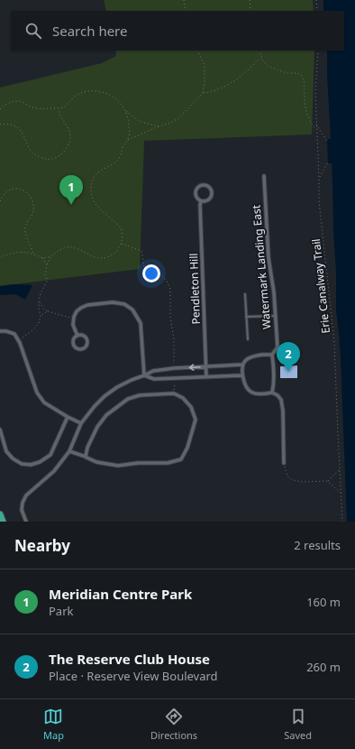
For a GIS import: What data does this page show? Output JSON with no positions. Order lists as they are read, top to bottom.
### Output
{
  "streets": {
    "street": ["Watermark Landing East", "Pendleton Hill"],
    "path": ["Erie Canalway Trail"]
  },
  "page": {
    "search": "Search here",
    "pins": ["1", "2"],
    "heading": ["Nearby", "2 results"],
    "list": [
      {
        "mark": "1",
        "name": "Meridian Centre Park",
        "note": "Park",
        "value": "160 m"
      },
      {
        "mark": "2",
        "name": "The Reserve Club House",
        "note": "Place · Reserve View Boulevard",
        "value": "260 m"
      }
    ],
    "nav": ["Map", "Directions", "Saved"]
  }
}
